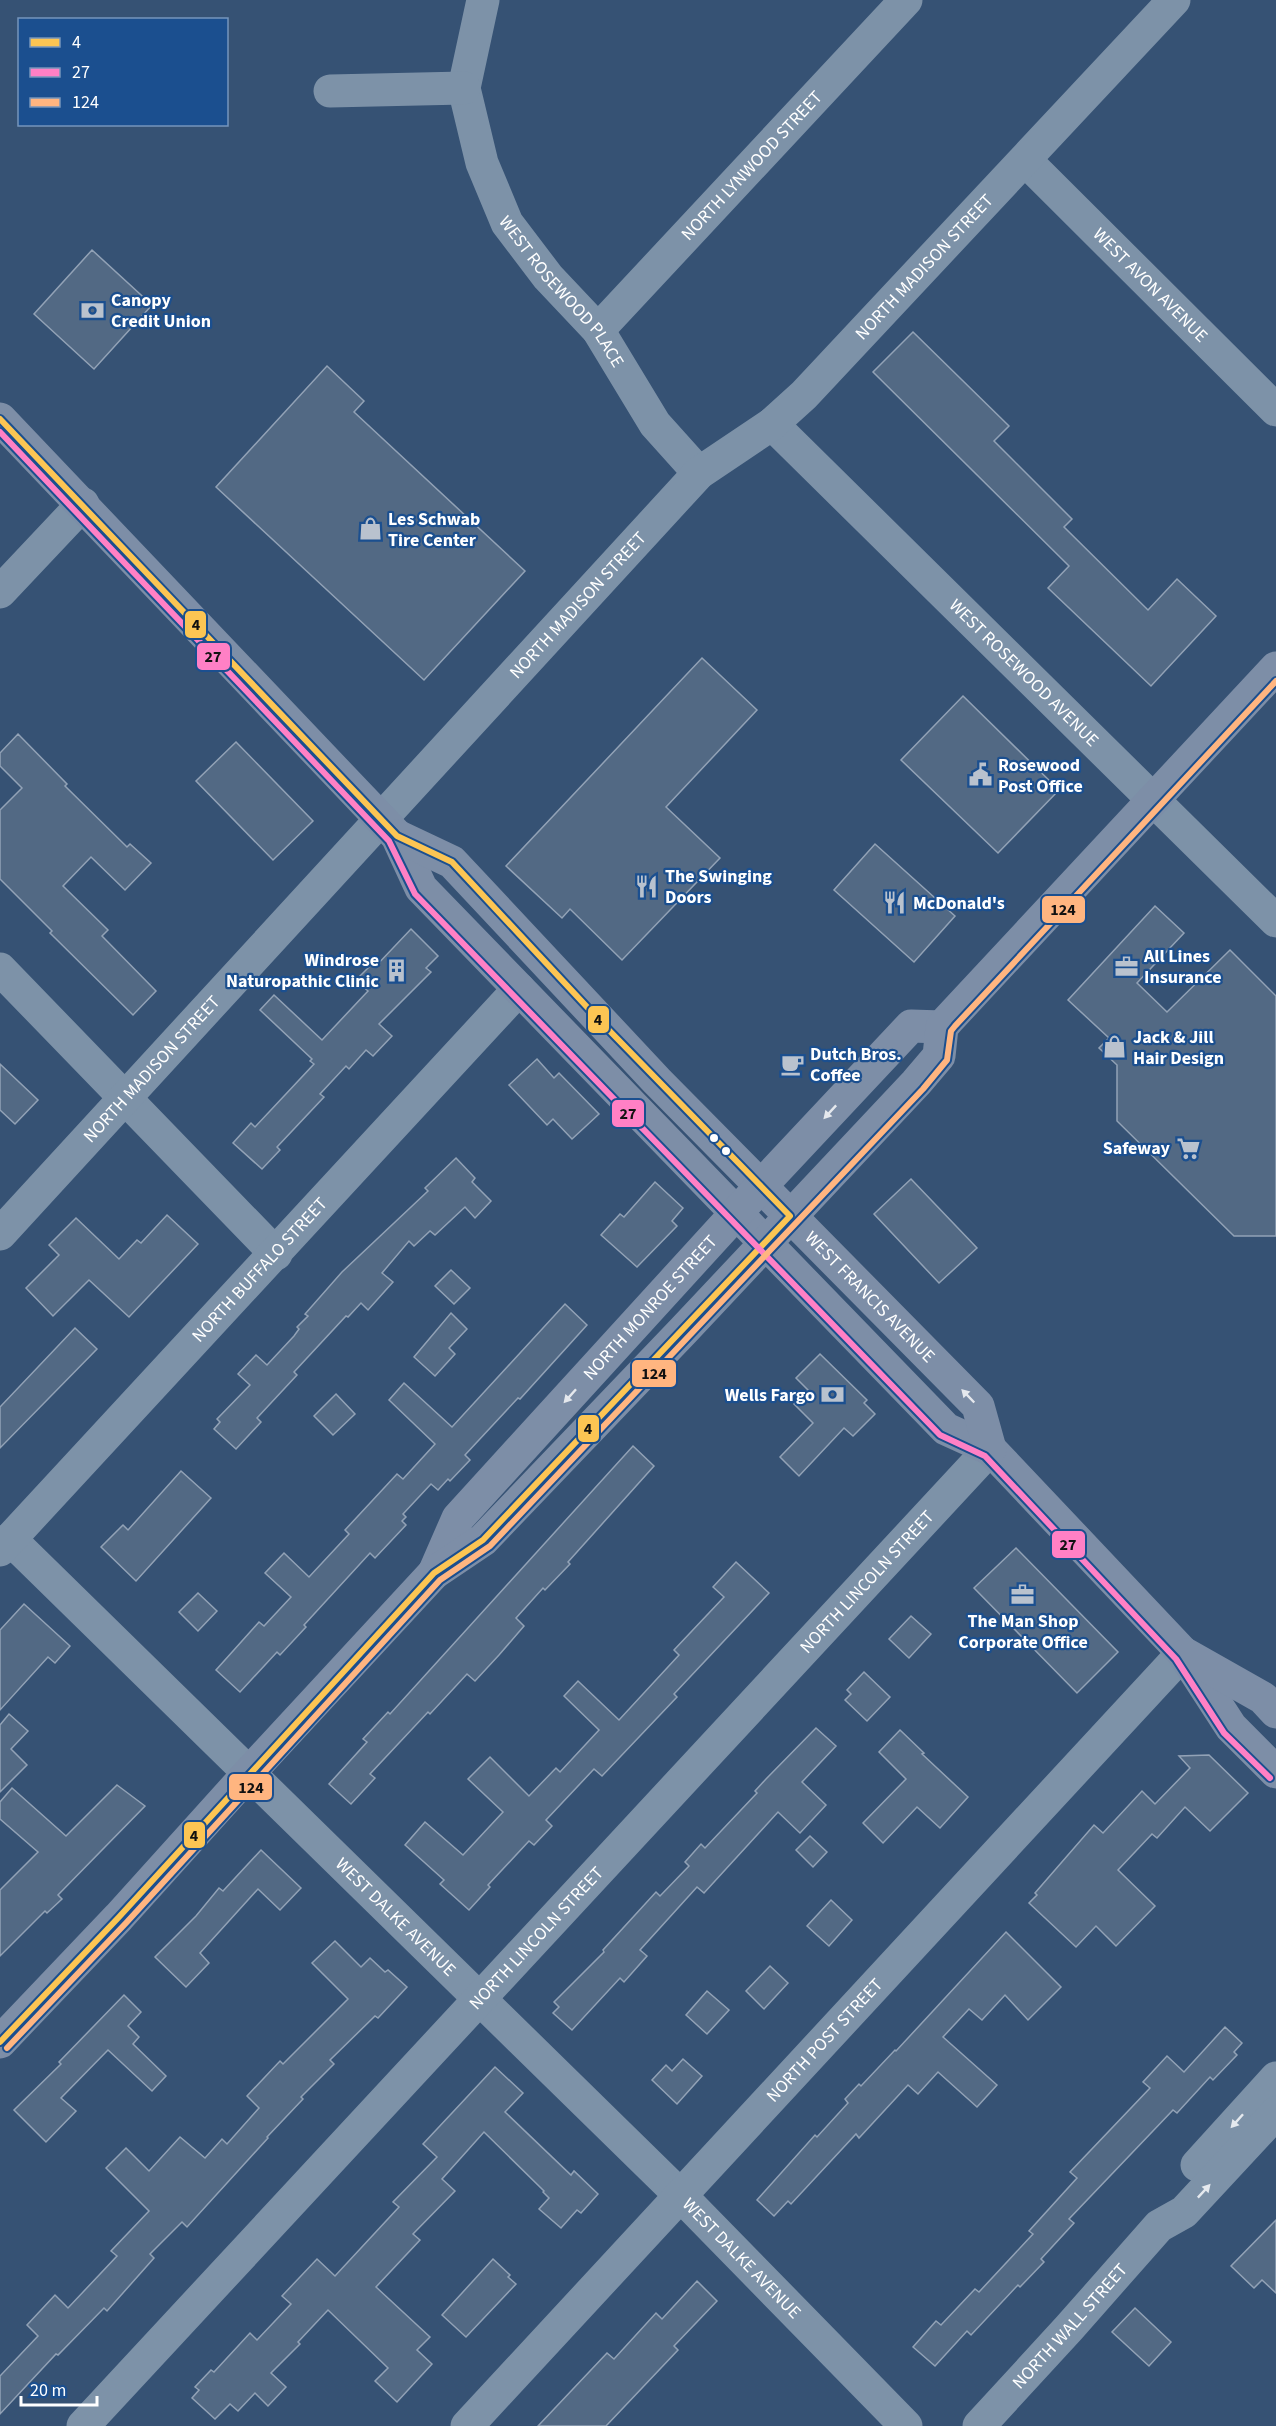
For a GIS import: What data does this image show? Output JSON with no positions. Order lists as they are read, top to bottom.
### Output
{
  "streets": {
    "main road": ["WEST FRANCIS AVENUE", "NORTH MONROE STREET"],
    "street": [
      "NORTH LYNWOOD STREET",
      "NORTH MADISON STREET",
      "WEST AVON AVENUE",
      "WEST ROSEWOOD PLACE",
      "WEST ROSEWOOD AVENUE",
      "NORTH BUFFALO STREET",
      "NORTH LINCOLN STREET",
      "WEST DALKE AVENUE",
      "NORTH POST STREET",
      "NORTH WALL STREET"
    ]
  },
  "crossings": [
    ["NORTH LYNWOOD STREET", "WEST ROSEWOOD PLACE"],
    ["NORTH MADISON STREET", "WEST AVON AVENUE"],
    ["NORTH MADISON STREET", "WEST ROSEWOOD PLACE"],
    ["NORTH MADISON STREET", "WEST ROSEWOOD AVENUE"],
    ["NORTH MADISON STREET", "WEST FRANCIS AVENUE"],
    ["NORTH BUFFALO STREET", "WEST FRANCIS AVENUE"],
    ["NORTH BUFFALO STREET", "WEST DALKE AVENUE"],
    ["WEST FRANCIS AVENUE", "NORTH MONROE STREET"],
    ["WEST FRANCIS AVENUE", "NORTH LINCOLN STREET"],
    ["WEST FRANCIS AVENUE", "NORTH POST STREET"],
    ["NORTH MONROE STREET", "WEST DALKE AVENUE"],
    ["NORTH LINCOLN STREET", "WEST DALKE AVENUE"],
    ["WEST DALKE AVENUE", "NORTH POST STREET"]
  ],
  "places": {
    "bank": ["Canopy Credit Union", "Wells Fargo"],
    "shop": ["Les Schwab Tire Center", "Jack & Jill Hair Design"],
    "public building": ["Rosewood Post Office"],
    "restaurant": ["The Swinging Doors", "McDonald's"],
    "office": ["All Lines Insurance", "The Man Shop Corporate Office"],
    "building": ["Windrose Naturopathic Clinic"],
    "cafe": ["Dutch Bros. Coffee"],
    "supermarket": ["Safeway"]
  },
  "lines": ["transit line 4", "transit line 27", "transit line 124"],
  "legend": ["4", "27", "124"],
  "scale_bar": "20 m"
}
